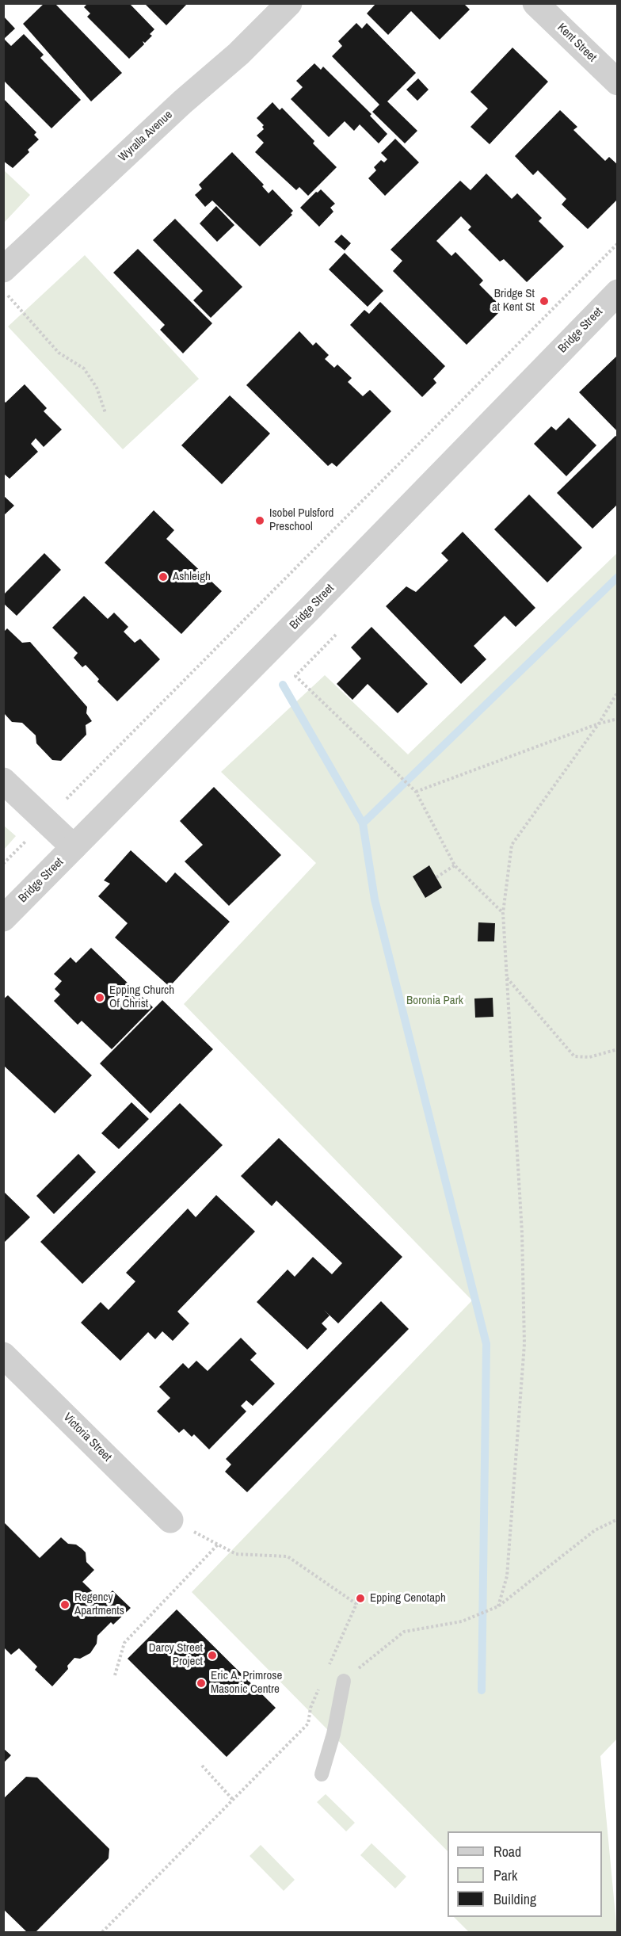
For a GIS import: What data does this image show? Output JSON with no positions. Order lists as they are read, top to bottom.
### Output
{
  "streets": {
    "street": [
      "Kent Street",
      "Wyralla Avenue",
      "Bridge Street",
      "Victoria Street"
    ]
  },
  "parks": ["Boronia Park"],
  "places": [
    "Bridge St at Kent St",
    "Isobel Pulsford Preschool",
    "Ashleigh",
    "Epping Church Of Christ",
    "Epping Cenotaph",
    "Regency Apartments",
    "Darcy Street Project",
    "Eric A. Primrose Masonic Centre"
  ],
  "legend": ["Road", "Park", "Building"]
}
